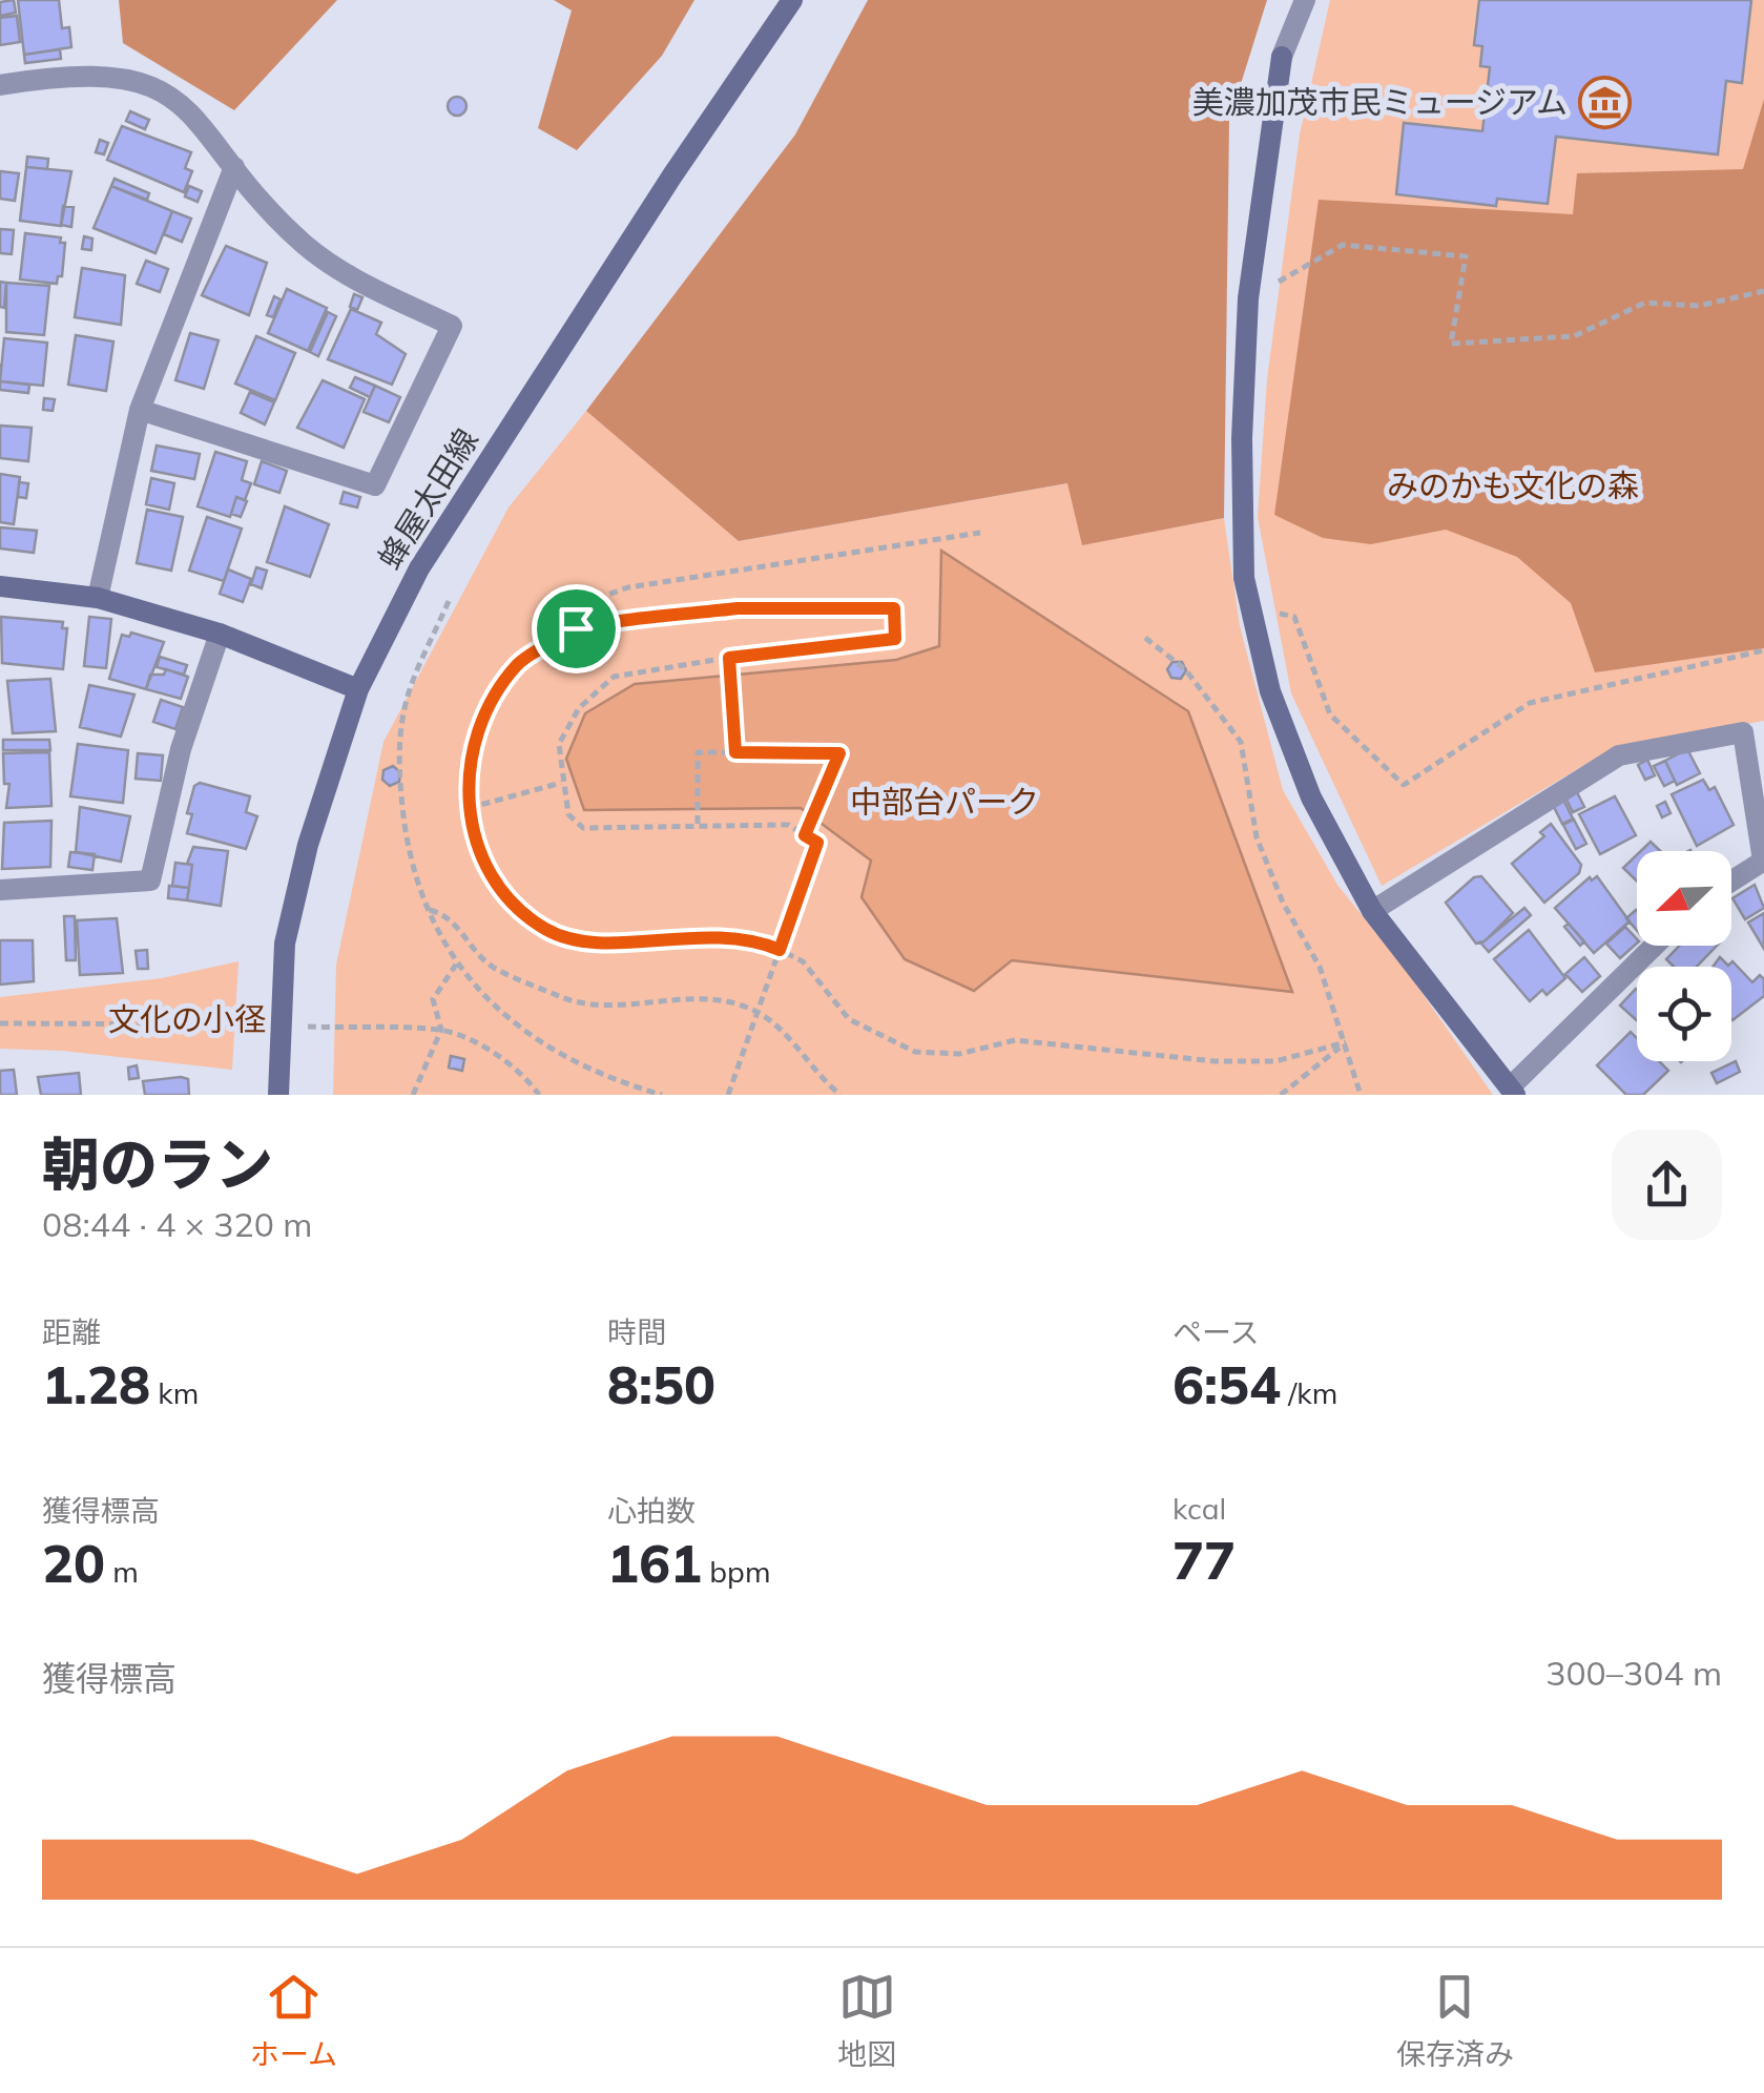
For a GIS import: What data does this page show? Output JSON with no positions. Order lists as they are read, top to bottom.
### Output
{
  "streets": {
    "street": ["蜂屋太田線"]
  },
  "parks": ["みのかも文化の森", "中部台パーク", "文化の小径"],
  "places": {
    "museum": ["美濃加茂市民ミュージアム"]
  },
  "north": "bottom left",
  "page": {
    "heading": ["朝のラン", "08:44 · 4 × 320 m"],
    "stats": [
      ["距離", "1.28 km"],
      ["時間", "8:50"],
      ["ペース", "6:54 /km"],
      ["獲得標高", "20 m"],
      ["心拍数", "161 bpm"],
      ["kcal", "77"]
    ],
    "chart": ["獲得標高", "300–304 m"],
    "tabs": ["ホーム", "地図", "保存済み"]
  }
}
